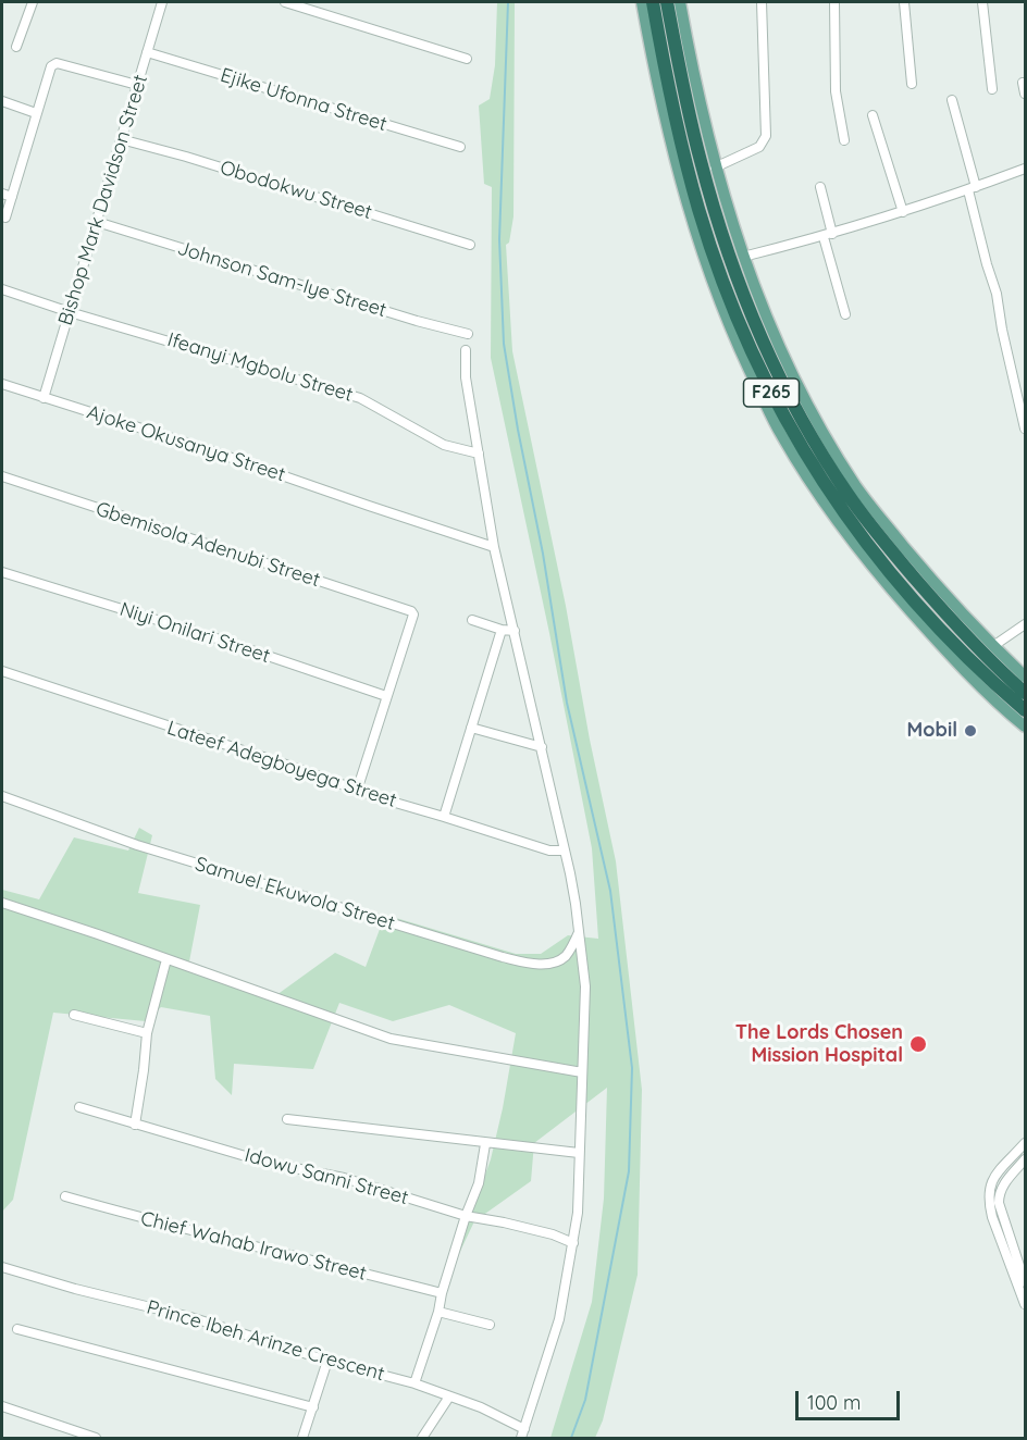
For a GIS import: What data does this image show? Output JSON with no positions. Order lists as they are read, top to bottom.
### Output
{
  "streets": {
    "highway": ["F265"],
    "street": [
      "Ejike Ufonna Street",
      "Obodokwu Street",
      "Bishop Mark Davidson Street",
      "Johnson Sam-Iye Street",
      "Ifeanyi Mgbolu Street",
      "Ajoke Okusanya Street",
      "Gbemisola Adenubi Street",
      "Niyi Onilari Street",
      "Lateef Adegboyega Street",
      "Samuel Ekuwola Street",
      "Idowu Sanni Street",
      "Chief Wahab Irawo Street",
      "Prince Ibeh Arinze Crescent"
    ]
  },
  "crossings": [
    ["Ejike Ufonna Street", "Bishop Mark Davidson Street"],
    ["Obodokwu Street", "Bishop Mark Davidson Street"],
    ["Bishop Mark Davidson Street", "Johnson Sam-Iye Street"],
    ["Bishop Mark Davidson Street", "Ifeanyi Mgbolu Street"],
    ["Bishop Mark Davidson Street", "Ajoke Okusanya Street"],
    ["Gbemisola Adenubi Street", "Niyi Onilari Street"]
  ],
  "places": ["Mobil", "The Lords Chosen Mission Hospital"],
  "scale_bar": "100 m"
}
